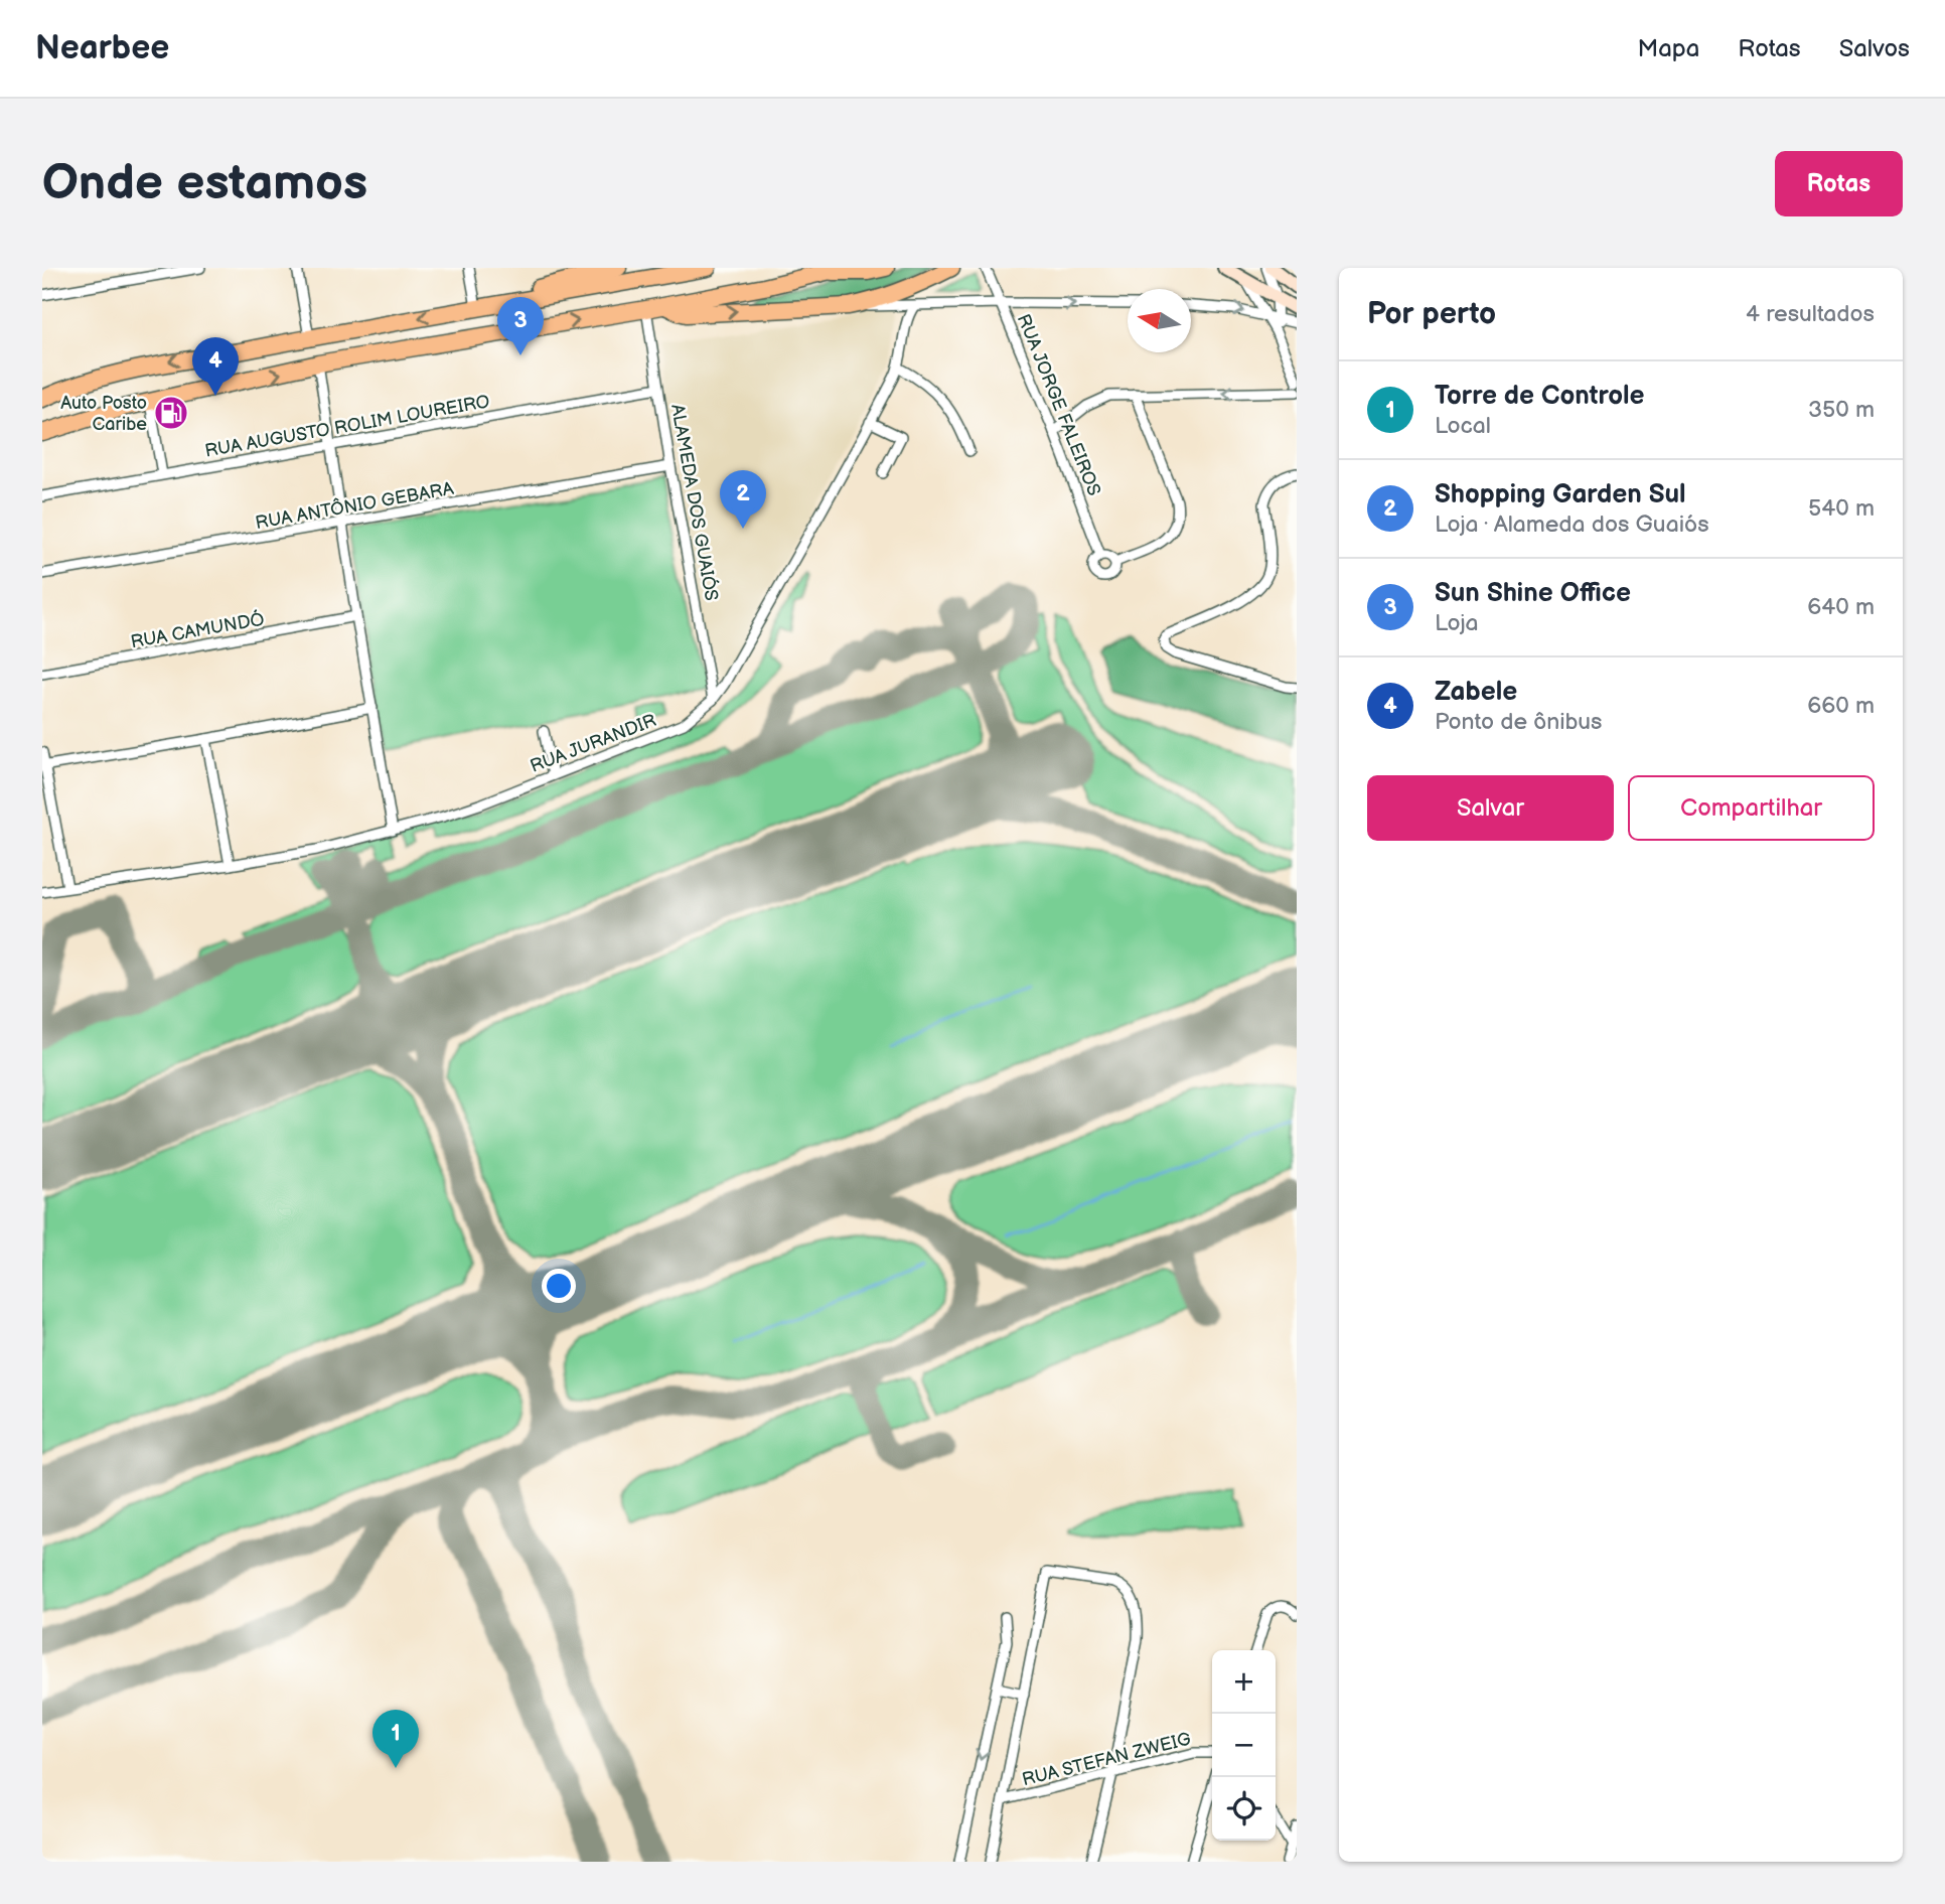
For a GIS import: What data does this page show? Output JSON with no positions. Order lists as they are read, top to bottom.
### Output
{
  "streets": {
    "street": [
      "RUA JORGE FALEIROS",
      "RUA AUGUSTO ROLIM LOUREIRO",
      "ALAMEDA DOS GUAIÓS",
      "RUA ANTÔNIO GEBARA",
      "RUA CAMUNDÓ",
      "RUA JURANDIR",
      "RUA STEFAN ZWEIG"
    ]
  },
  "crossings": [
    ["RUA AUGUSTO ROLIM LOUREIRO", "ALAMEDA DOS GUAIÓS"],
    ["ALAMEDA DOS GUAIÓS", "RUA ANTÔNIO GEBARA"],
    ["ALAMEDA DOS GUAIÓS", "RUA JURANDIR"]
  ],
  "places": {
    "fuel station": ["Auto Posto Caribe"]
  },
  "north": "left",
  "page": {
    "header": "Nearbee",
    "nav": ["Mapa", "Rotas", "Salvos"],
    "buttons": [
      "Rotas",
      ["Salvar", "Compartilhar"]
    ],
    "title": "Onde estamos",
    "heading": ["Por perto", "4 resultados"],
    "pins": [
      "3",
      "4",
      "2",
      "1"
    ],
    "list": [
      {
        "mark": "1",
        "name": "Torre de Controle",
        "note": "Local",
        "value": "350 m"
      },
      {
        "mark": "2",
        "name": "Shopping Garden Sul",
        "note": "Loja · Alameda dos Guaiós",
        "value": "540 m"
      },
      {
        "mark": "3",
        "name": "Sun Shine Office",
        "note": "Loja",
        "value": "640 m"
      },
      {
        "mark": "4",
        "name": "Zabele",
        "note": "Ponto de ônibus",
        "value": "660 m"
      }
    ],
    "map_buttons": ["+", "−"]
  }
}
